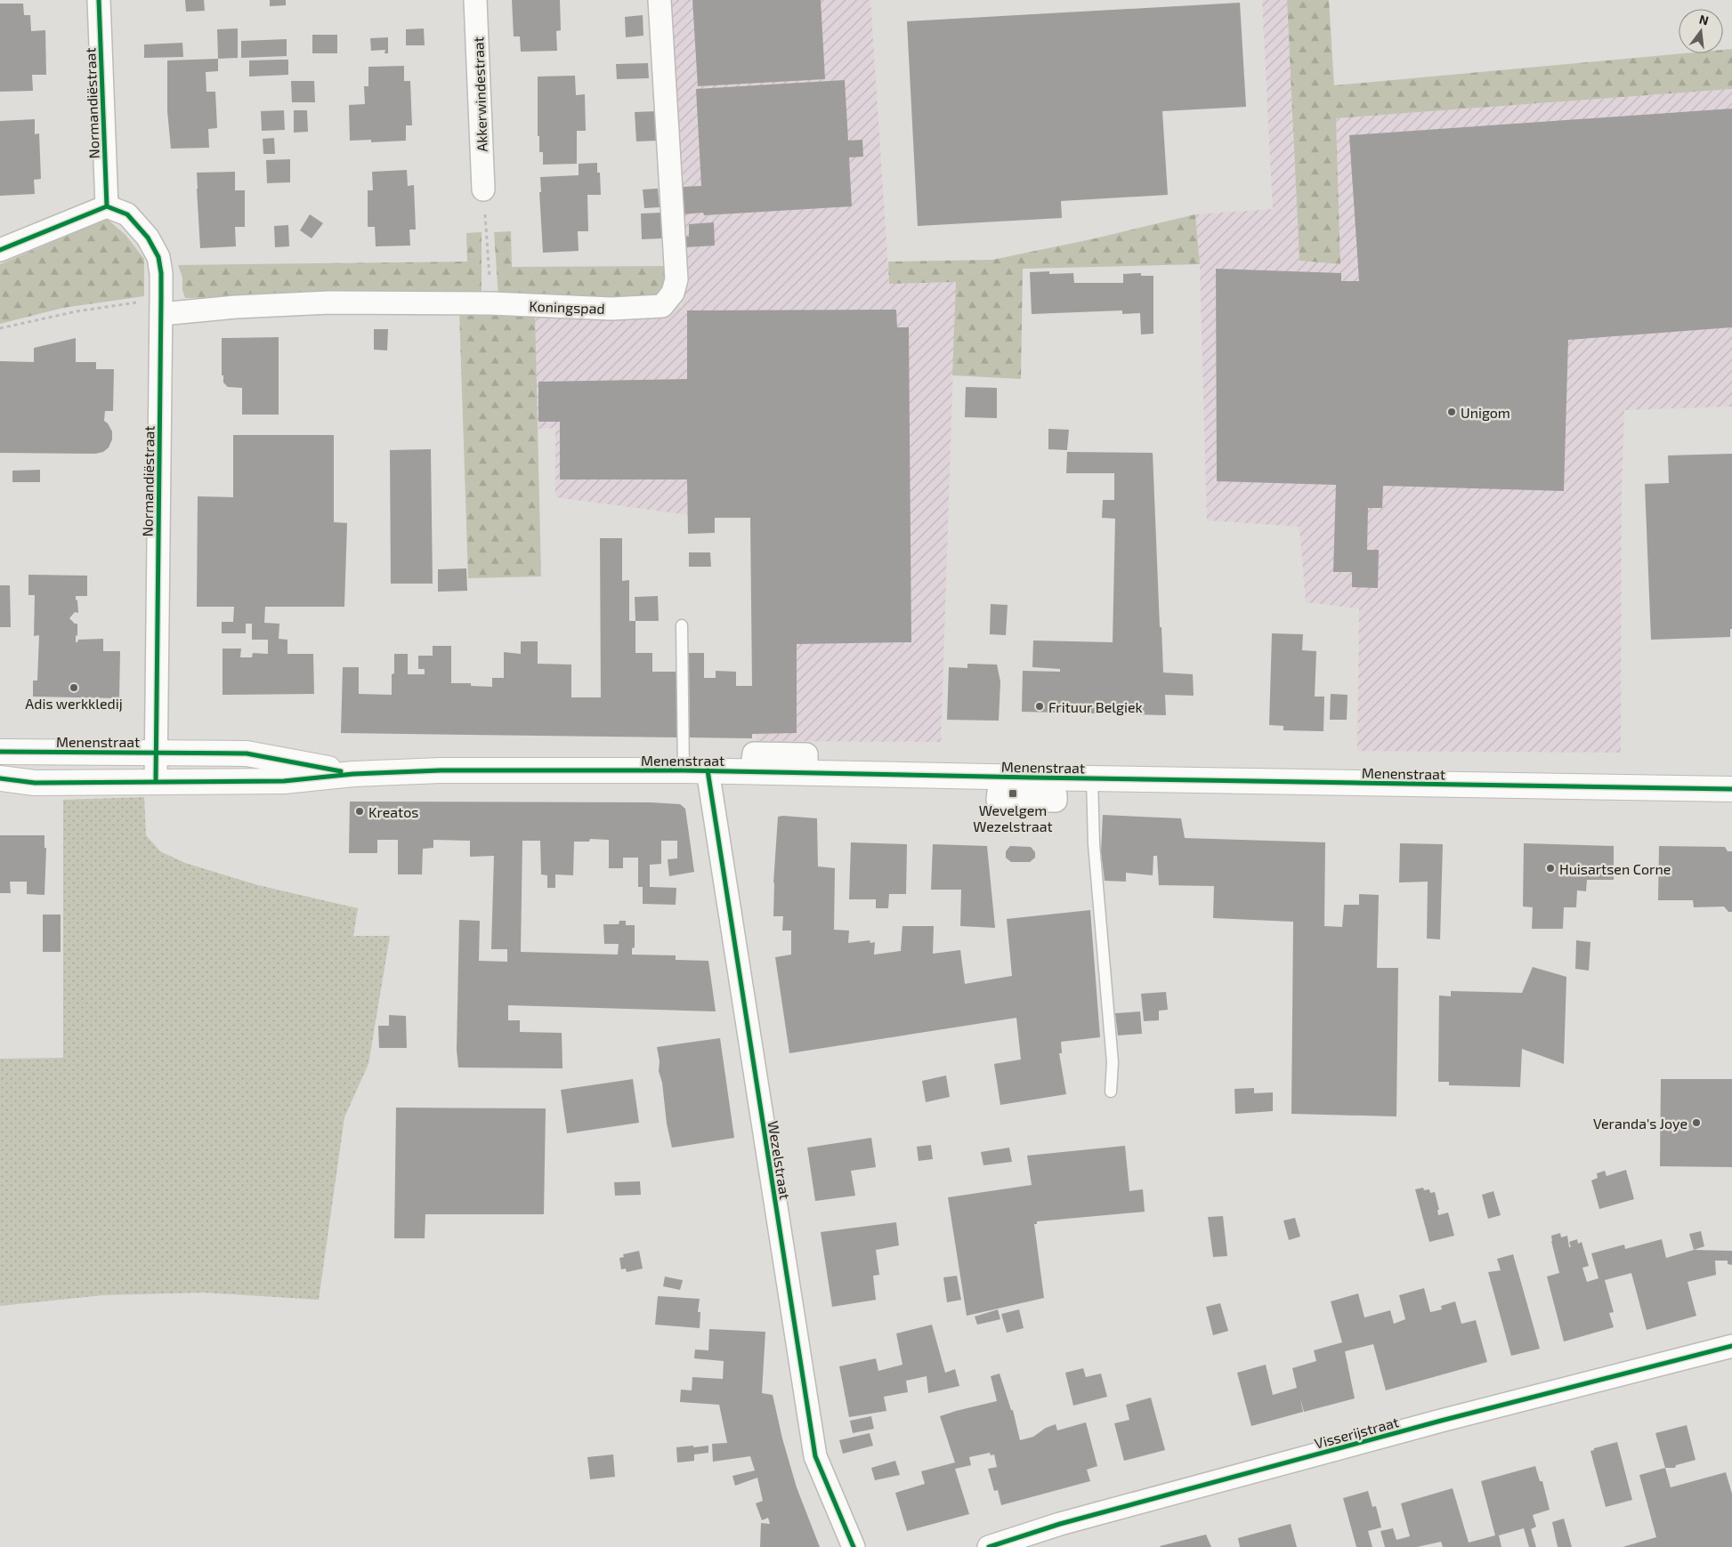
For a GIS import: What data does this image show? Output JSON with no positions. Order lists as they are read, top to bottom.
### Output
{
  "streets": {
    "main road": ["Menenstraat"],
    "street": [
      "Akkerwindestraat",
      "Normandiëstraat",
      "Koningspad",
      "Wezelstraat",
      "Visserijstraat"
    ]
  },
  "crossings": [
    ["Normandiëstraat", "Koningspad"],
    ["Normandiëstraat", "Menenstraat"],
    ["Menenstraat", "Wezelstraat"]
  ],
  "places": {
    "other": [
      "Unigom",
      "Adis werkkledij",
      "Frituur Belgiek",
      "Kreatos",
      "Huisartsen Corne",
      "Veranda's Joye"
    ],
    "transit": ["Wevelgem Wezelstraat"]
  },
  "north": "top"
}
